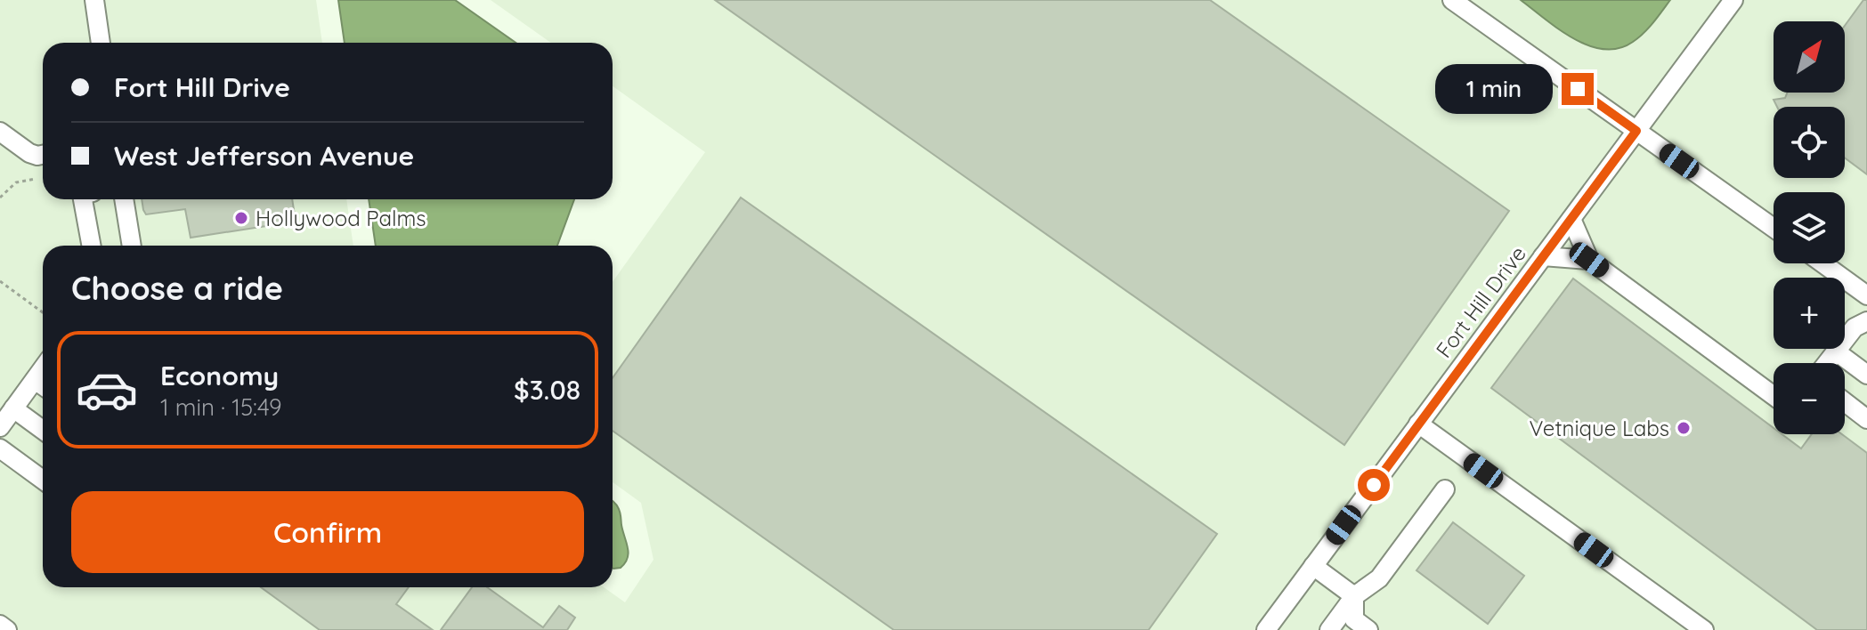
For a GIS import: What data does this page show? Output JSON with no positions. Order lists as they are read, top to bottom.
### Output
{
  "streets": {
    "street": ["Fort Hill Drive"]
  },
  "places": ["Hollywood Palms", "Vetnique Labs"],
  "north": "top right",
  "page": {
    "map_buttons": ["+", "−"],
    "banner": ["Fort Hill Drive", "West Jefferson Avenue"],
    "bubble": "1 min",
    "heading": "Choose a ride",
    "list": [
      {
        "name": "Economy",
        "note": "1 min · 15:49",
        "value": "$3.08"
      }
    ],
    "buttons": "Confirm"
  }
}
